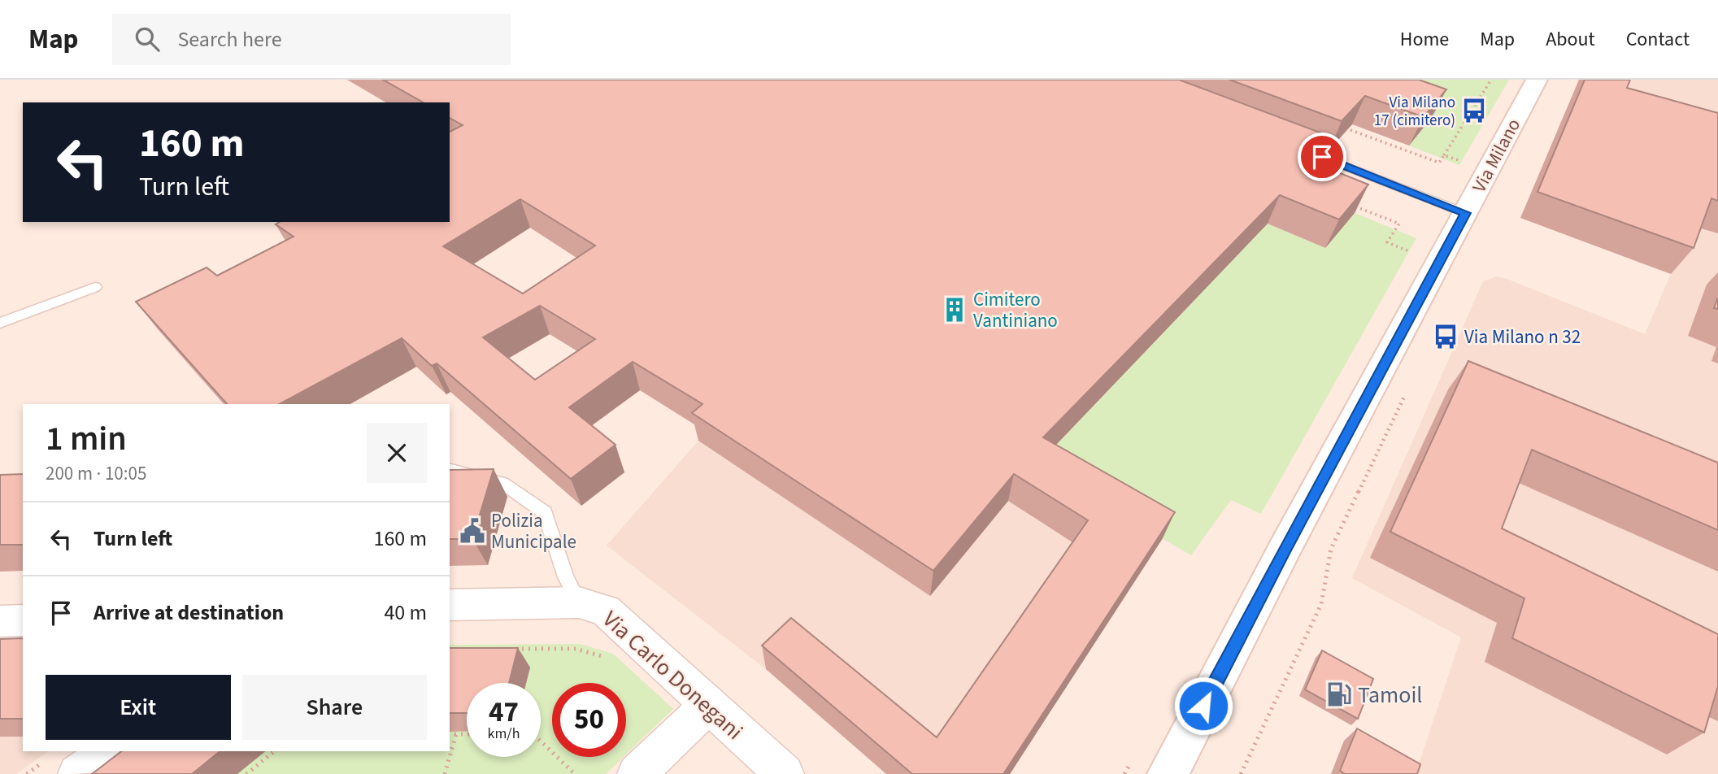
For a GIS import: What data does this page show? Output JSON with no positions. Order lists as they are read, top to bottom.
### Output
{
  "streets": {
    "main road": ["Via Milano"],
    "street": ["Via Carlo Donegani"]
  },
  "places": {
    "bus stop": ["Via Milano 17 (cimitero)", "Via Milano n 32"],
    "building": ["Cimitero Vantiniano"],
    "public building": ["Polizia Municipale"],
    "fuel station": ["Tamoil"]
  },
  "page": {
    "header": "Map",
    "search": "Search here",
    "nav": [
      "Home",
      "Map",
      "About",
      "Contact"
    ],
    "turn": ["160 m", "Turn left"],
    "heading": ["1 min", "200 m · 10:05"],
    "list": [
      {
        "name": "Turn left",
        "value": "160 m"
      },
      {
        "name": "Arrive at destination",
        "value": "40 m"
      }
    ],
    "buttons": ["Exit", "Share"],
    "speed": "47 km/h",
    "limit": "50"
  }
}
